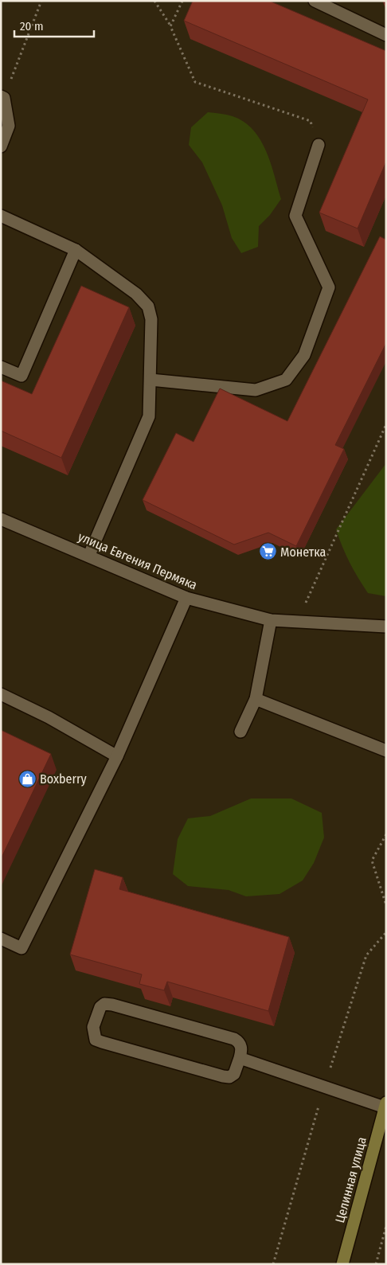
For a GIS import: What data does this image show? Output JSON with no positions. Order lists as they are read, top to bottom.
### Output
{
  "streets": {
    "main road": ["Целинная улица"],
    "street": ["улица Евгения Пермяка"]
  },
  "places": {
    "supermarket": ["Монетка"],
    "shop": ["Boxberry"]
  },
  "scale_bar": "20 m"
}
